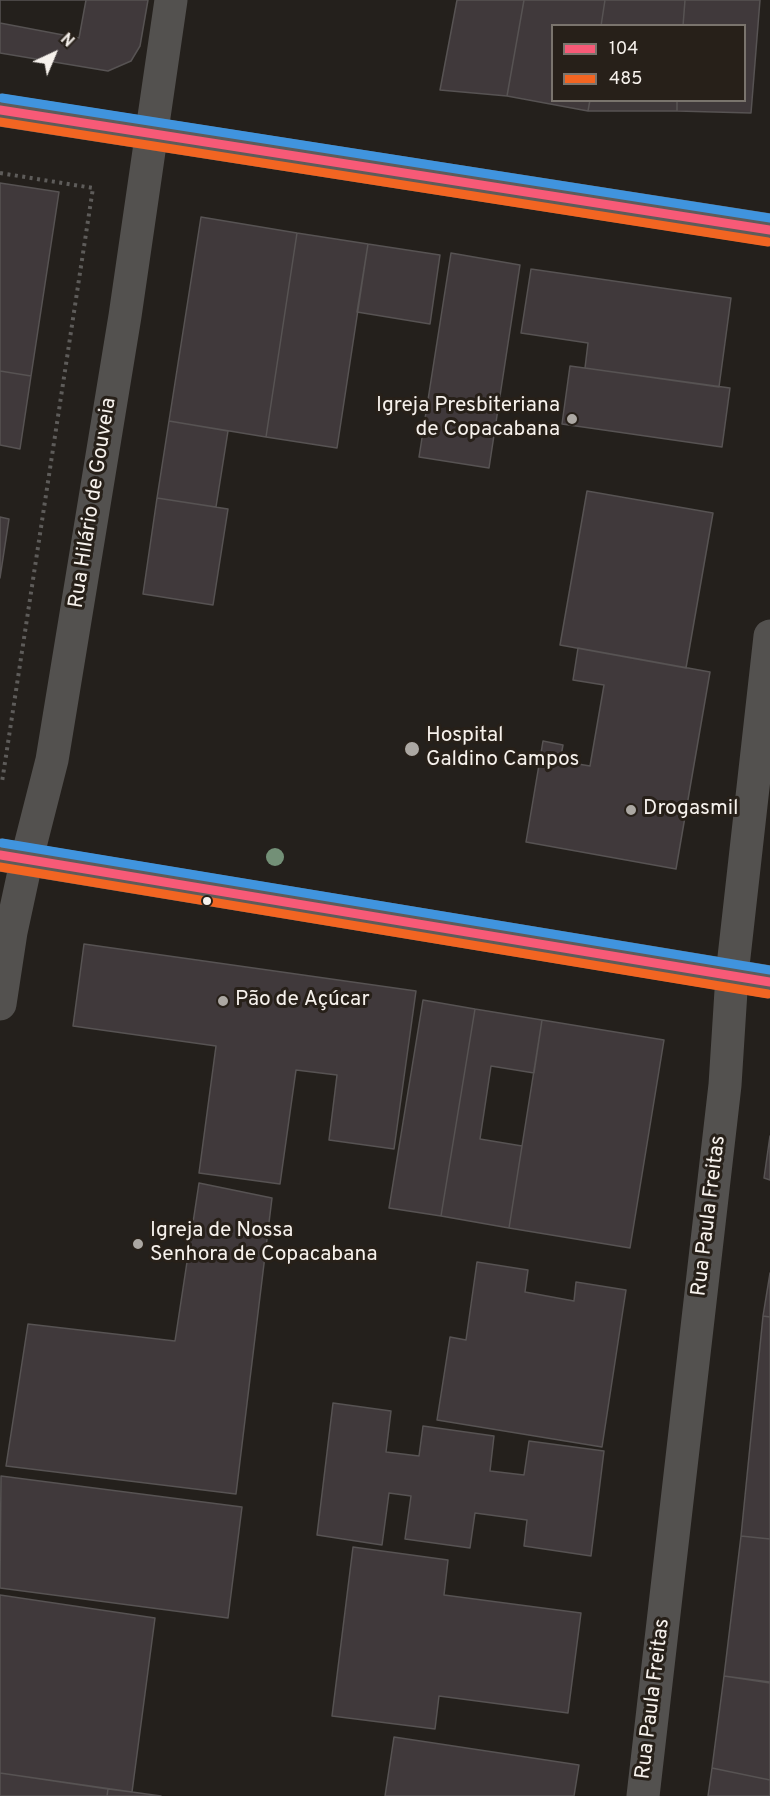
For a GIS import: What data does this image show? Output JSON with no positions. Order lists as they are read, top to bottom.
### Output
{
  "streets": {
    "street": ["Rua Hilário de Gouveia", "Rua Paula Freitas"]
  },
  "places": [
    "Igreja Presbiteriana de Copacabana",
    "Hospital Galdino Campos",
    "Drogasmil",
    "Pão de Açúcar",
    "Igreja de Nossa Senhora de Copacabana"
  ],
  "lines": ["transit line 104", "transit line 485"],
  "legend": ["104", "485"],
  "north": "top right"
}
